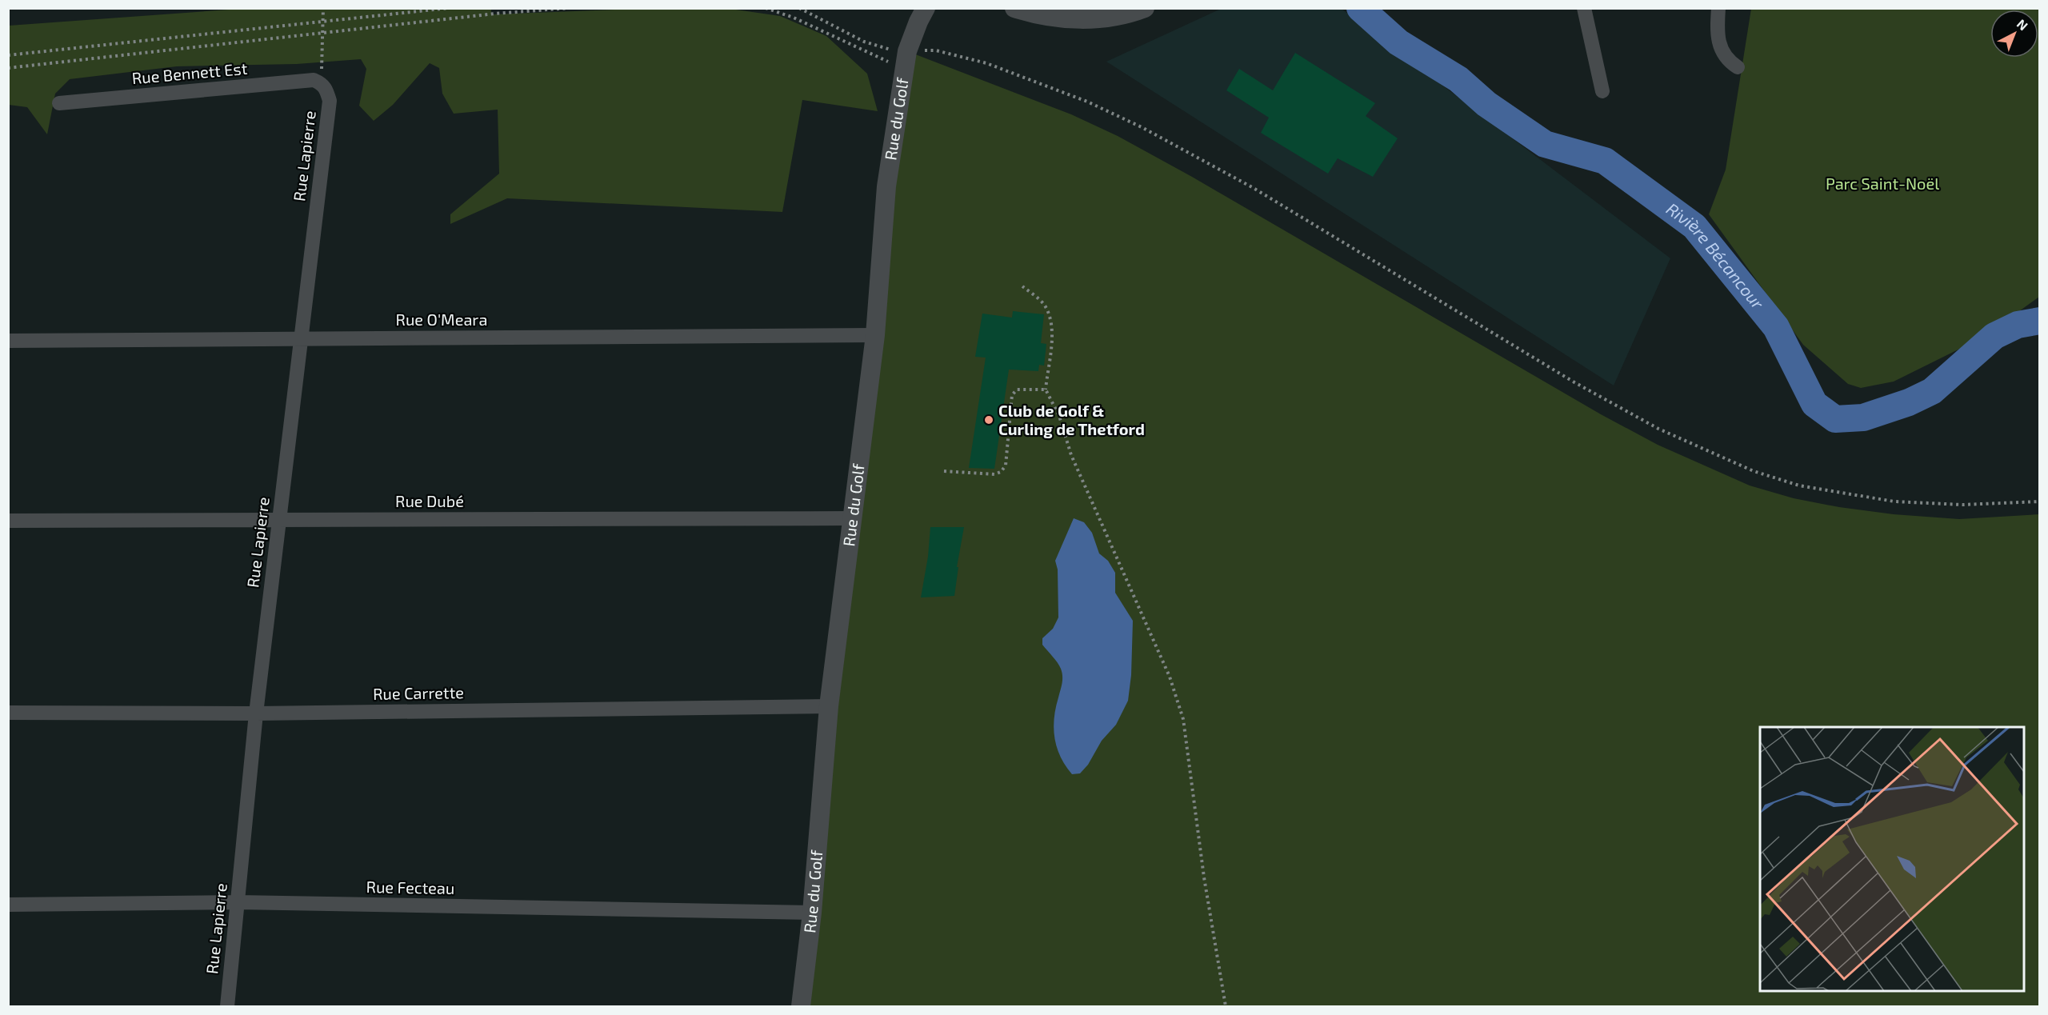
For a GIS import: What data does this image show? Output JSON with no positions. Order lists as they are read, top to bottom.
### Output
{
  "streets": {
    "street": [
      "Rue Bennett Est",
      "Rue du Golf",
      "Rue Lapierre",
      "Rue O'Meara",
      "Rue Dubé",
      "Rue Carrette",
      "Rue Fecteau"
    ]
  },
  "crossings": [
    ["Rue Bennett Est", "Rue Lapierre"],
    ["Rue du Golf", "Rue O'Meara"],
    ["Rue du Golf", "Rue Dubé"],
    ["Rue du Golf", "Rue Carrette"],
    ["Rue du Golf", "Rue Fecteau"],
    ["Rue Lapierre", "Rue O'Meara"],
    ["Rue Lapierre", "Rue Dubé"],
    ["Rue Lapierre", "Rue Carrette"],
    ["Rue Lapierre", "Rue Fecteau"]
  ],
  "water": ["Rivière Bécancour"],
  "parks": ["Parc Saint-Noël"],
  "places": ["Club de Golf & Curling de Thetford"],
  "north": "top right"
}
